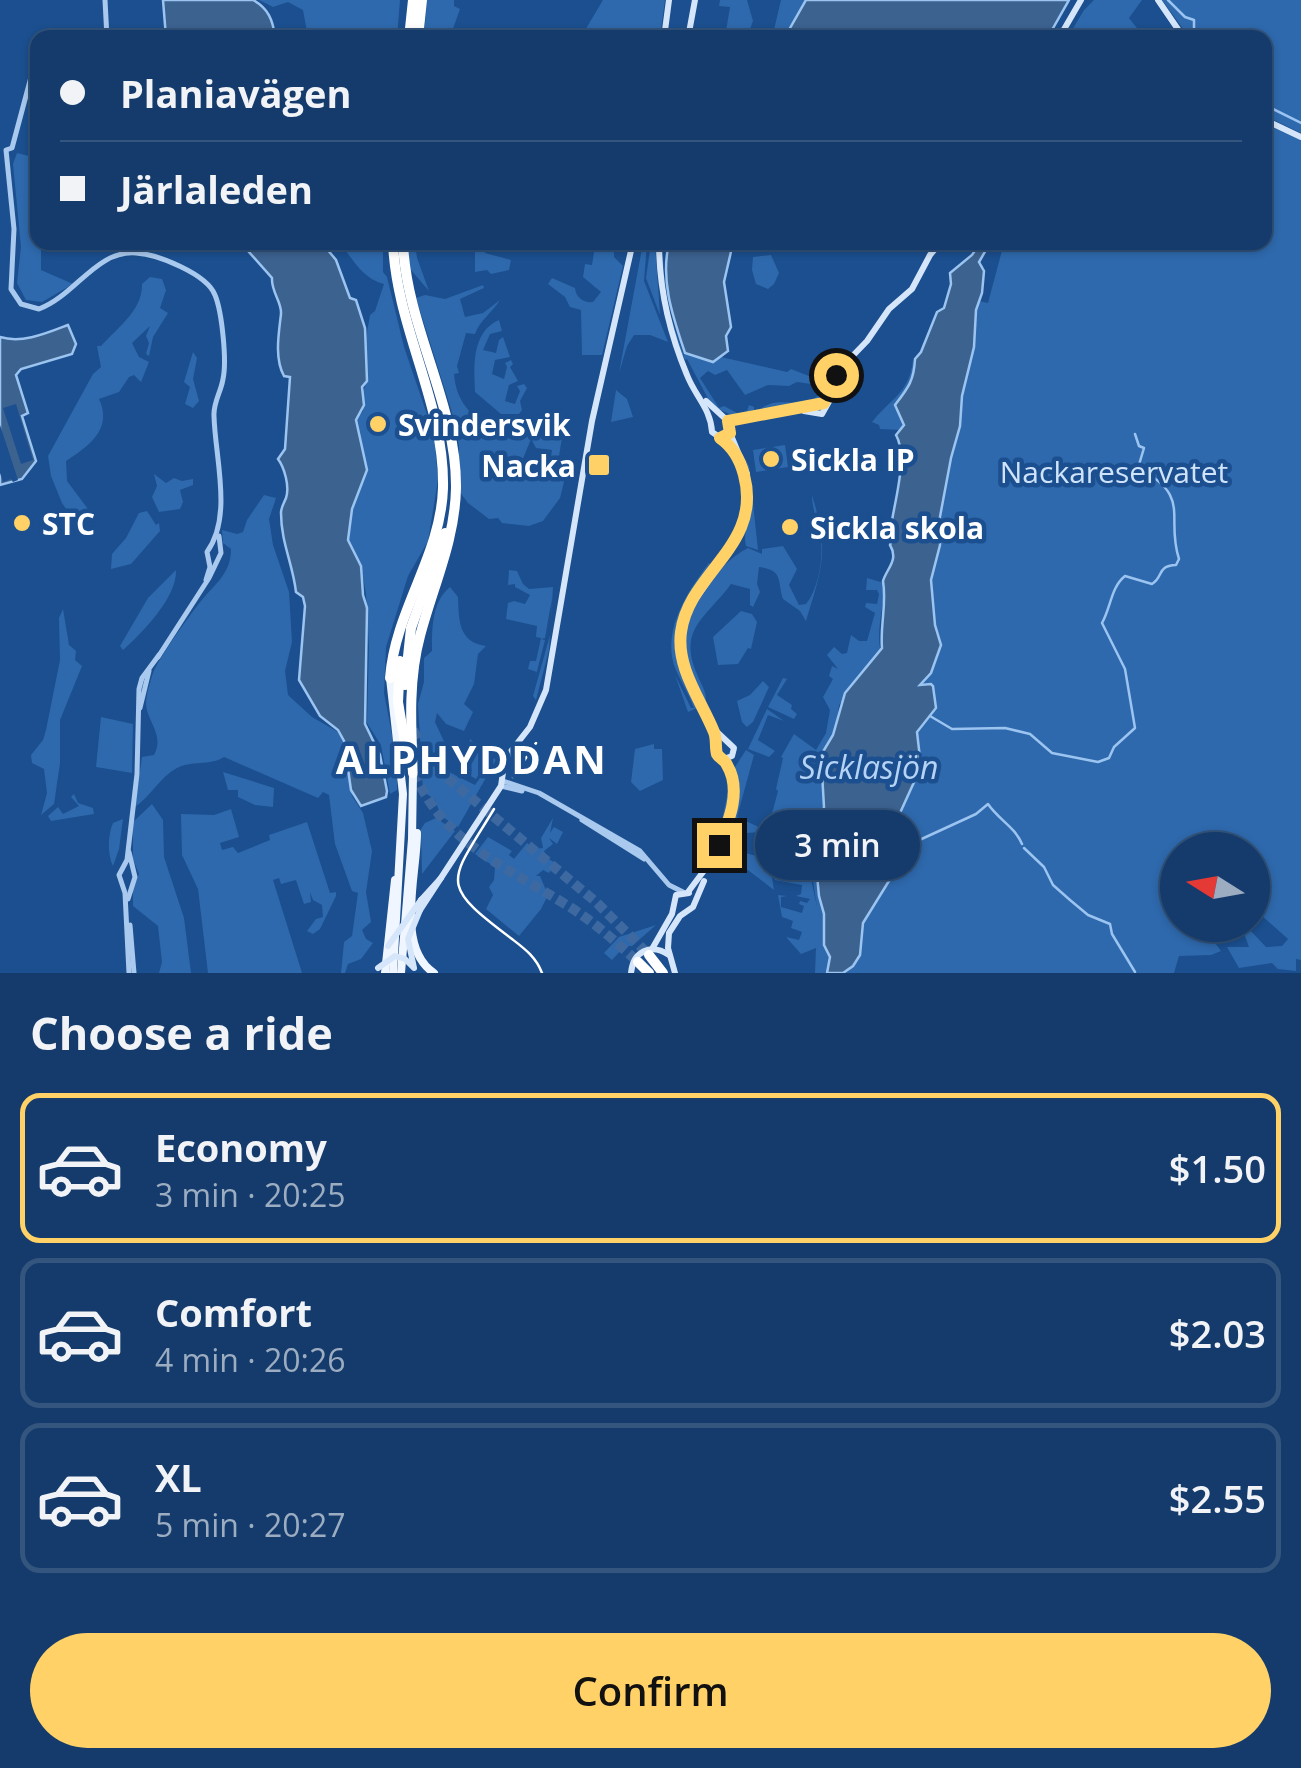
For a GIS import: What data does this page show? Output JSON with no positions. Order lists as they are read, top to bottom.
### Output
{
  "districts": ["ALPHYDDAN"],
  "water": ["Sicklasjön"],
  "parks": ["Nackareservatet"],
  "places": {
    "other": [
      "Svindersvik",
      "Sickla IP",
      "STC",
      "Sickla skola"
    ],
    "transit": ["Nacka"]
  },
  "north": "left",
  "page": {
    "banner": ["Planiavägen", "Järlaleden"],
    "bubble": "3 min",
    "heading": "Choose a ride",
    "list": [
      {
        "name": "Economy",
        "note": "3 min · 20:25",
        "value": "$1.50"
      },
      {
        "name": "Comfort",
        "note": "4 min · 20:26",
        "value": "$2.03"
      },
      {
        "name": "XL",
        "note": "5 min · 20:27",
        "value": "$2.55"
      }
    ],
    "buttons": "Confirm"
  }
}
